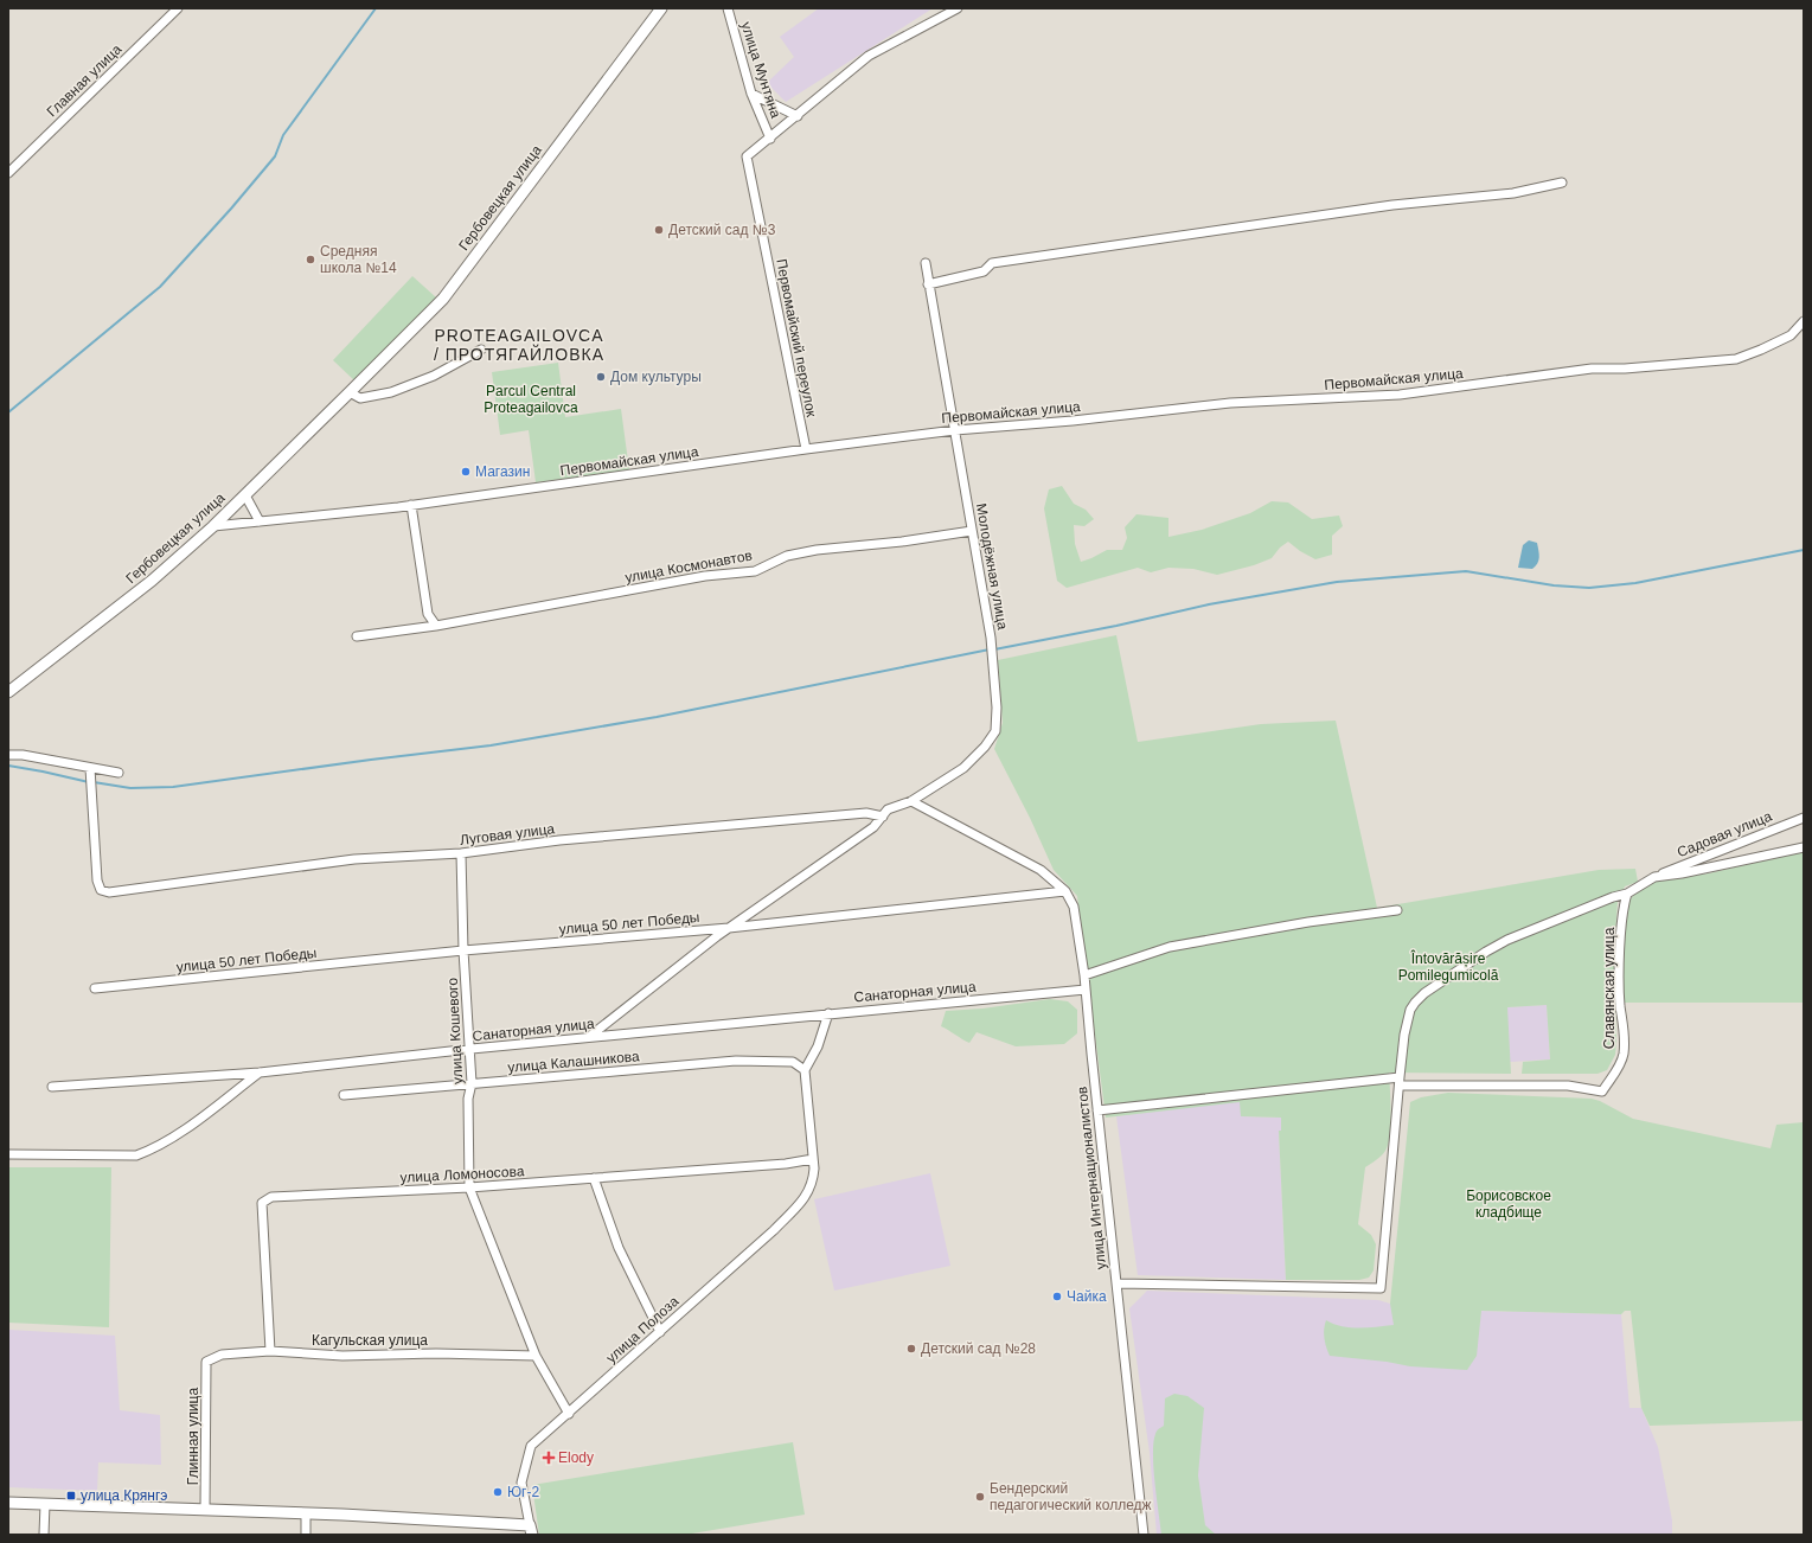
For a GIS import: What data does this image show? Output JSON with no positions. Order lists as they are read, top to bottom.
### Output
{
  "streets": {
    "street": [
      "улица Мунтяна",
      "Главная улица",
      "Гербовецкая улица",
      "Первомайский переулок",
      "Первомайская улица",
      "улица Космонавтов",
      "Молодёжная улица",
      "Луговая улица",
      "Садовая улица",
      "улица 50 лет Победы",
      "Славянская улица",
      "Санаторная улица",
      "улица Кошевого",
      "улица Калашникова",
      "улица Ломоносова",
      "улица Интернационалистов",
      "улица Полоза",
      "Кагульская улица",
      "Глинная улица"
    ]
  },
  "crossings": [
    ["улица Мунтяна", "Первомайский переулок"],
    ["Гербовецкая улица", "Первомайская улица"],
    ["Первомайский переулок", "Первомайская улица"],
    ["Первомайская улица", "Молодёжная улица"],
    ["улица Космонавтов", "Молодёжная улица"],
    ["Молодёжная улица", "Луговая улица"],
    ["Молодёжная улица", "улица 50 лет Победы"],
    ["Молодёжная улица", "Санаторная улица"],
    ["Луговая улица", "улица Кошевого"],
    ["улица 50 лет Победы", "улица Кошевого"],
    ["Санаторная улица", "улица Кошевого"],
    ["Санаторная улица", "улица Интернационалистов"],
    ["улица Кошевого", "улица Калашникова"],
    ["улица Кошевого", "улица Ломоносова"],
    ["улица Кошевого", "улица Полоза"],
    ["улица Кошевого", "Кагульская улица"],
    ["улица Калашникова", "улица Полоза"],
    ["улица Ломоносова", "улица Полоза"],
    ["улица Ломоносова", "Кагульская улица"],
    ["Кагульская улица", "Глинная улица"]
  ],
  "districts": ["PROTEAGAILOVCA / ПРОТЯГАЙЛОВКА"],
  "parks": ["Parcul Central Proteagailovca", "Întovărășire Pomilegumicolă", "Борисовское кладбище"],
  "places": {
    "other": [
      "Детский сад №3",
      "Средняя школа №14",
      "Дом культуры",
      "Магазин",
      "Чайка",
      "Детский сад №28",
      "Юг-2",
      "Бендерский педагогический колледж"
    ],
    "health": ["Elody"],
    "transit": ["улица Крянгэ"]
  }
}
